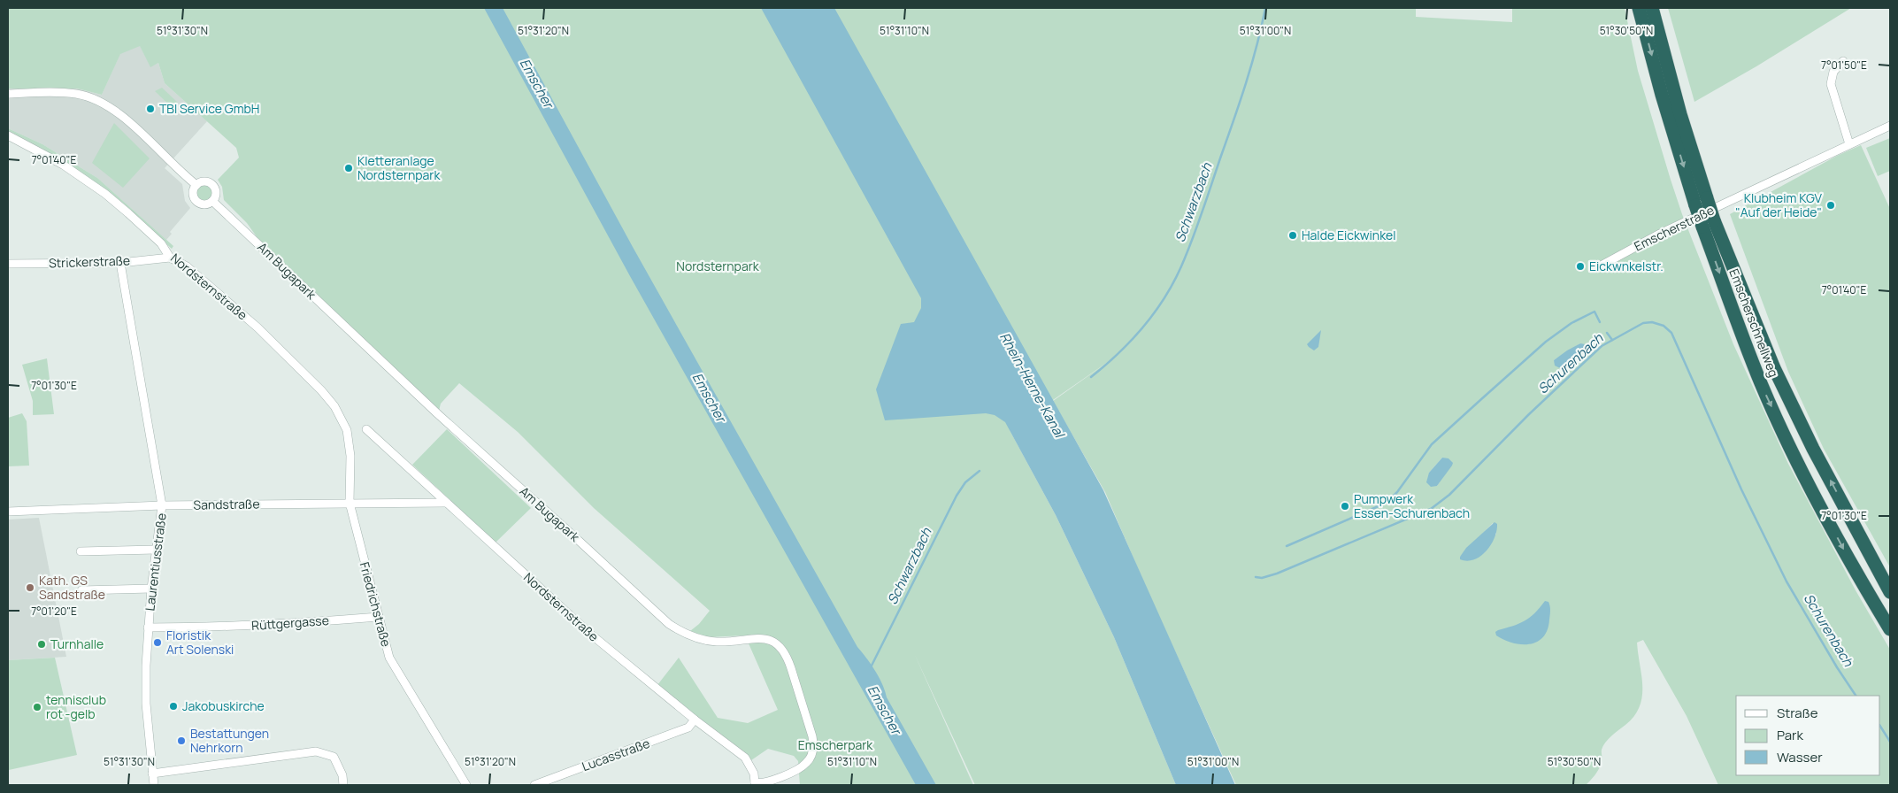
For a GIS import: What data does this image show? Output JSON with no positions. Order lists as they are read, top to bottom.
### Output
{
  "streets": {
    "highway": ["Emscherschnellweg"],
    "street": [
      "Emscherstraße",
      "Strickerstraße",
      "Am Bugapark",
      "Nordsternstraße",
      "Sandstraße",
      "Laurentiusstraße",
      "Friedrichstraße",
      "Rüttgergasse",
      "Lucasstraße"
    ]
  },
  "crossings": [
    ["Strickerstraße", "Nordsternstraße"],
    ["Strickerstraße", "Laurentiusstraße"],
    ["Am Bugapark", "Nordsternstraße"],
    ["Nordsternstraße", "Sandstraße"],
    ["Nordsternstraße", "Friedrichstraße"],
    ["Nordsternstraße", "Lucasstraße"],
    ["Sandstraße", "Laurentiusstraße"],
    ["Sandstraße", "Friedrichstraße"],
    ["Laurentiusstraße", "Rüttgergasse"],
    ["Friedrichstraße", "Rüttgergasse"]
  ],
  "water": [
    "Emscher",
    "Schwarzbach",
    "Schurenbach",
    "Rhein-Herne-Kanal"
  ],
  "parks": ["Nordsternpark", "Emscherpark"],
  "places": [
    "TBI Service GmbH",
    "Kletteranlage Nordsternpark",
    "Klubheim KGV \"Auf der Heide\"",
    "Halde Eickwinkel",
    "Eickwnkelstr.",
    "Pumpwerk Essen-Schurenbach",
    "Kath. GS Sandstraße",
    "Floristik Art Solenski",
    "Turnhalle",
    "Jakobuskirche",
    "tennisclub rot -gelb",
    "Bestattungen Nehrkorn"
  ],
  "legend": ["Straße", "Park", "Wasser"],
  "coordinates": [
    "51°31'30\"N",
    "51°31'20\"N",
    "51°31'10\"N",
    "51°31'00\"N",
    "51°30'50\"N",
    "7°01'50\"E",
    "7°01'40\"E",
    "7°01'30\"E",
    "7°01'20\"E"
  ]
}
